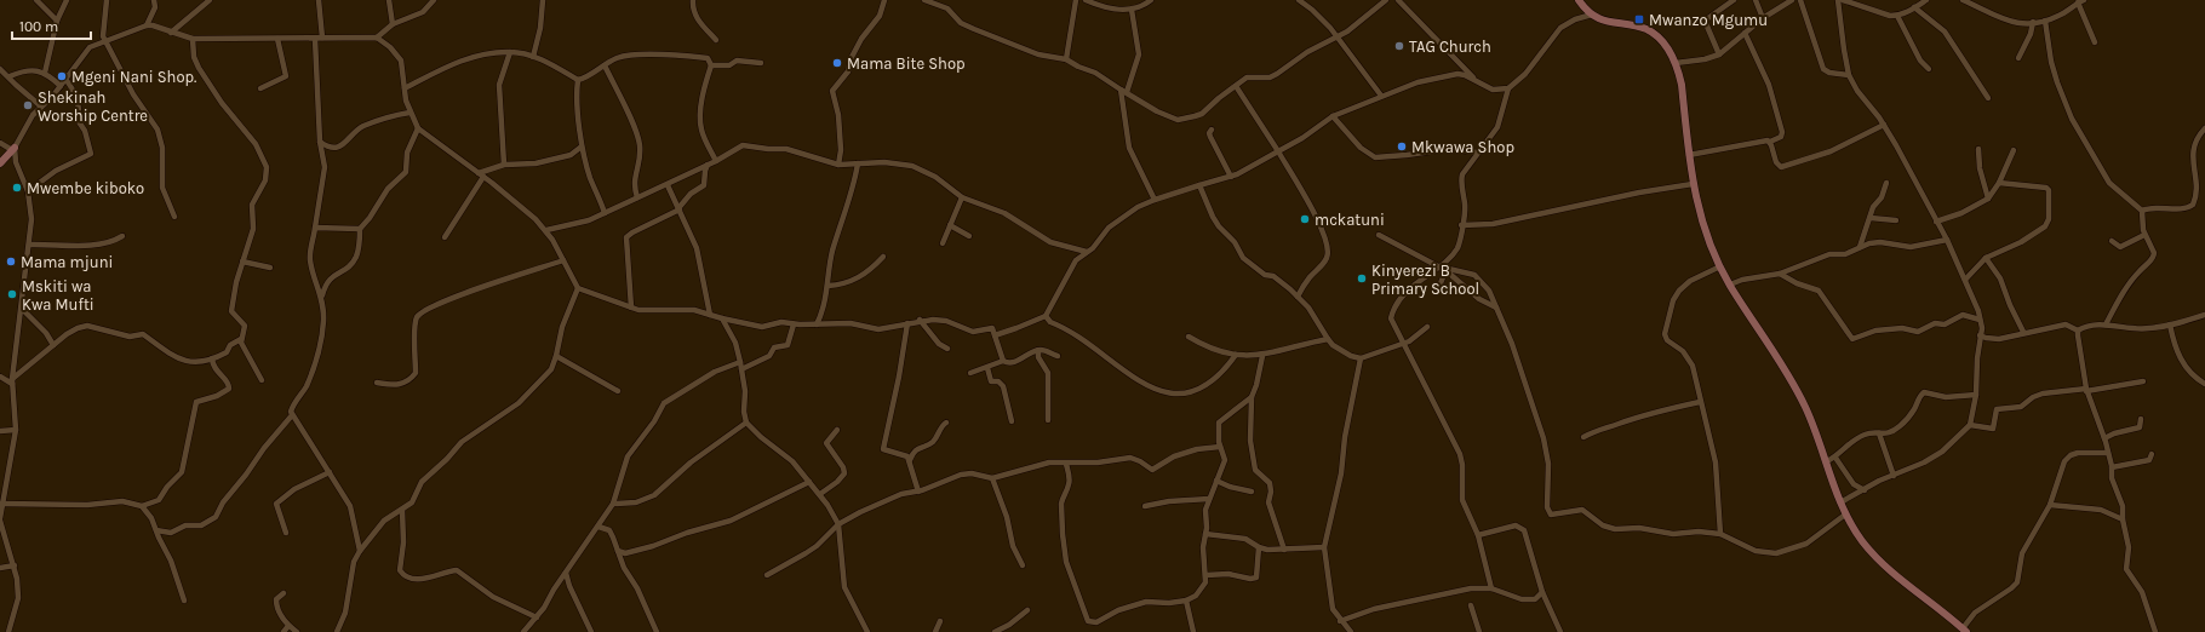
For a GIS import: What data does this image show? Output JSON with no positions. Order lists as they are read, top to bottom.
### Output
{
  "places": {
    "transit": ["Mwanzo Mgumu"],
    "other": [
      "TAG Church",
      "Mama Bite Shop",
      "Mgeni Nani Shop.",
      "Shekinah Worship Centre",
      "Mkwawa Shop",
      "Mwembe kiboko",
      "mckatuni",
      "Mama mjuni",
      "Kinyerezi B Primary School",
      "Mskiti wa Kwa Mufti"
    ]
  },
  "scale_bar": "100 m"
}
